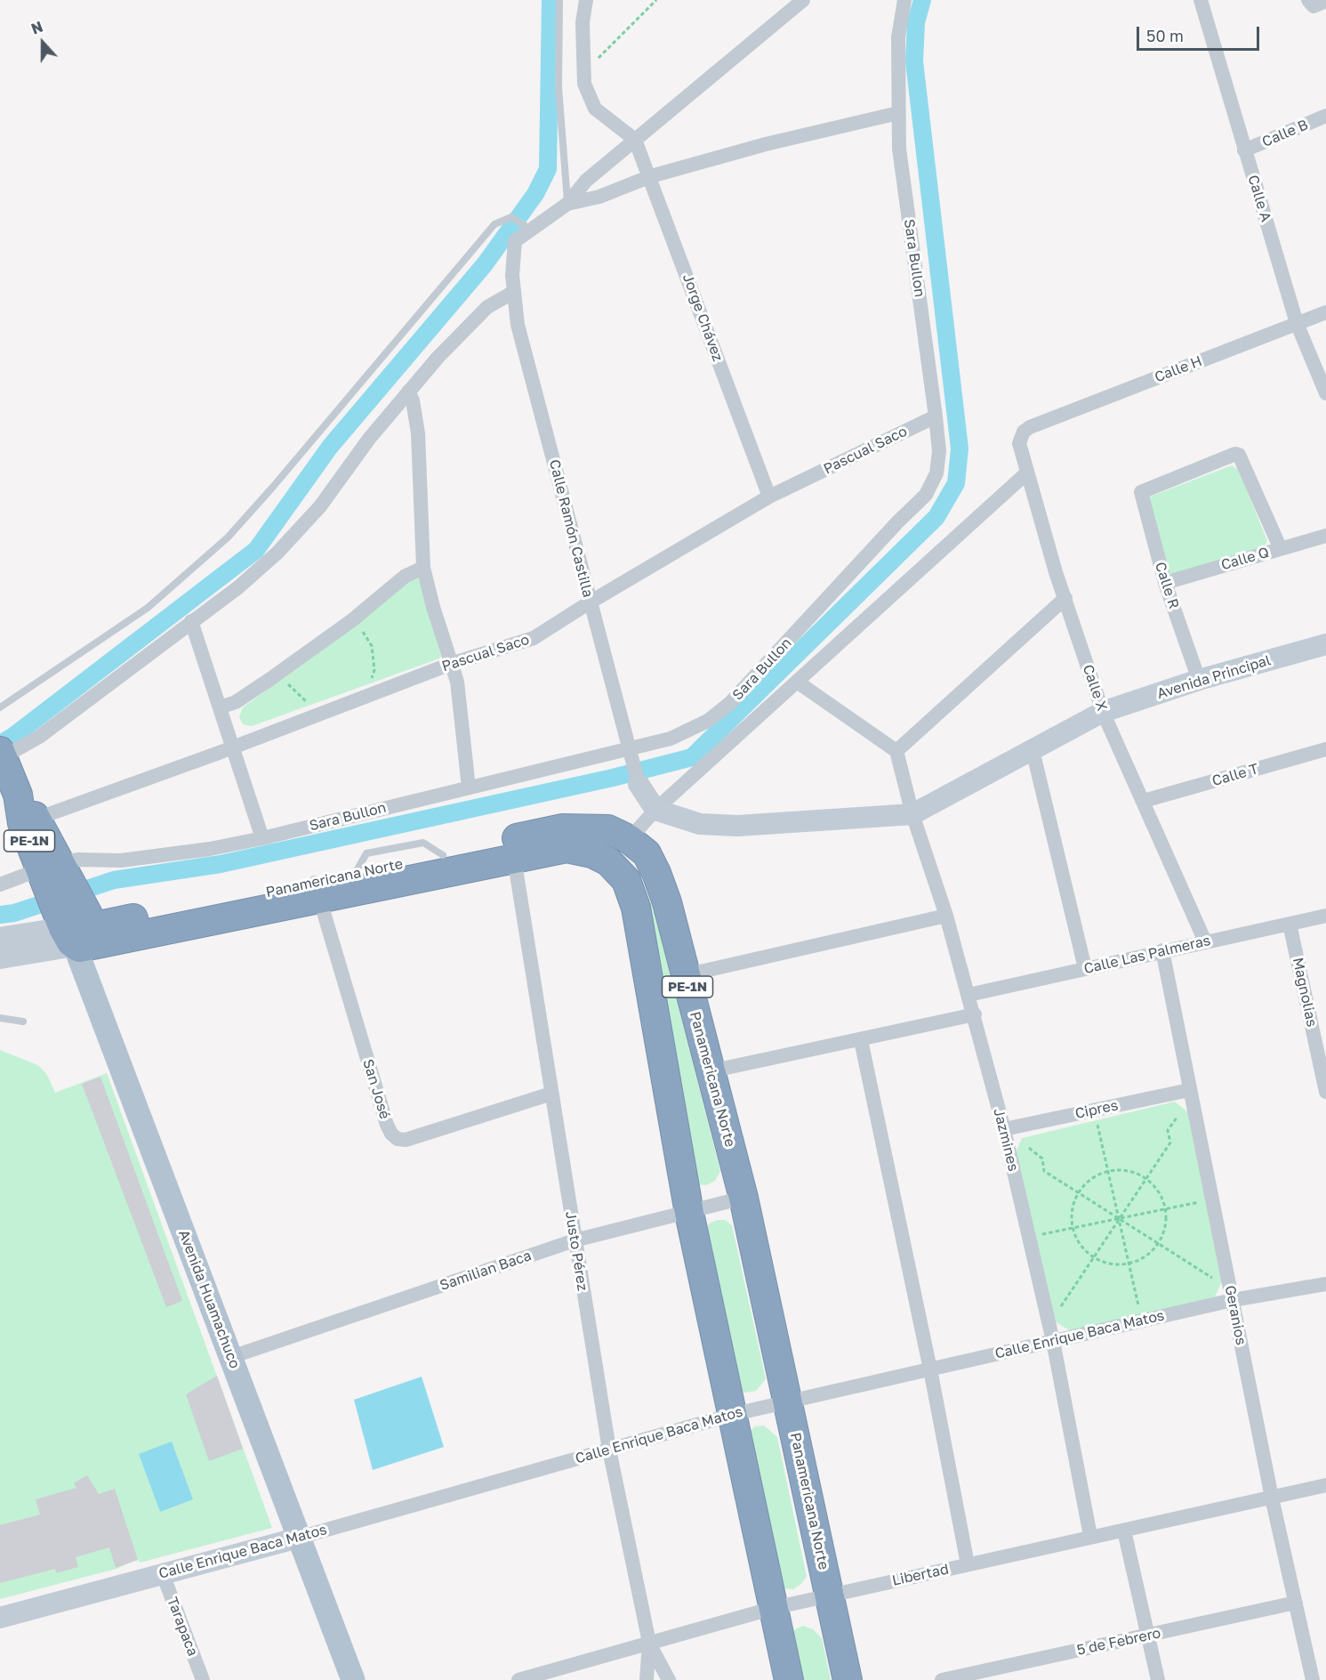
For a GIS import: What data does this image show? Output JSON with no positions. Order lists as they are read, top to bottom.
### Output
{
  "streets": {
    "highway": ["PE-1N", "Panamericana Norte"],
    "main road": ["Avenida Huamachuco"],
    "street": [
      "Calle B",
      "Calle A",
      "Sara Bullon",
      "Jorge Chávez",
      "Calle H",
      "Pascual Saco",
      "Calle Ramón Castilla",
      "Calle Q",
      "Calle R",
      "Avenida Principal",
      "Calle X",
      "Calle T",
      "Calle Las Palmeras",
      "Magnolias",
      "San José",
      "Cipres",
      "Jazmines",
      "Justo Pérez",
      "Samilian Baca",
      "Geranios",
      "Calle Enrique Baca Matos",
      "Libertad",
      "Tarapaca",
      "5 de Febrero"
    ]
  },
  "crossings": [
    ["Calle B", "Calle A"],
    ["Calle A", "Calle H"],
    ["Sara Bullon", "Pascual Saco"],
    ["Sara Bullon", "Calle Ramón Castilla"],
    ["Sara Bullon", "PE-1N"],
    ["Jorge Chávez", "Pascual Saco"],
    ["Calle H", "Calle X"],
    ["Pascual Saco", "Calle Ramón Castilla"],
    ["Pascual Saco", "PE-1N"],
    ["Calle Q", "Calle R"],
    ["Calle R", "Avenida Principal"],
    ["Avenida Principal", "Calle X"],
    ["Avenida Principal", "Jazmines"],
    ["Calle X", "Calle T"],
    ["Calle X", "Calle Las Palmeras"],
    ["PE-1N", "Panamericana Norte"],
    ["PE-1N", "Avenida Huamachuco"],
    ["Panamericana Norte", "San José"],
    ["Panamericana Norte", "Justo Pérez"],
    ["Panamericana Norte", "Samilian Baca"],
    ["Panamericana Norte", "Avenida Huamachuco"],
    ["Panamericana Norte", "Calle Enrique Baca Matos"],
    ["Panamericana Norte", "Libertad"],
    ["Calle Las Palmeras", "Magnolias"],
    ["Calle Las Palmeras", "Jazmines"],
    ["Calle Las Palmeras", "Geranios"],
    ["San José", "Justo Pérez"],
    ["Cipres", "Jazmines"],
    ["Cipres", "Geranios"],
    ["Jazmines", "Calle Enrique Baca Matos"],
    ["Jazmines", "Libertad"],
    ["Justo Pérez", "Samilian Baca"],
    ["Justo Pérez", "Calle Enrique Baca Matos"],
    ["Justo Pérez", "Libertad"],
    ["Samilian Baca", "Avenida Huamachuco"],
    ["Avenida Huamachuco", "Calle Enrique Baca Matos"],
    ["Geranios", "Calle Enrique Baca Matos"],
    ["Geranios", "Libertad"],
    ["Geranios", "5 de Febrero"],
    ["Calle Enrique Baca Matos", "Tarapaca"]
  ],
  "scale_bar": "50 m",
  "north": "top"
}
